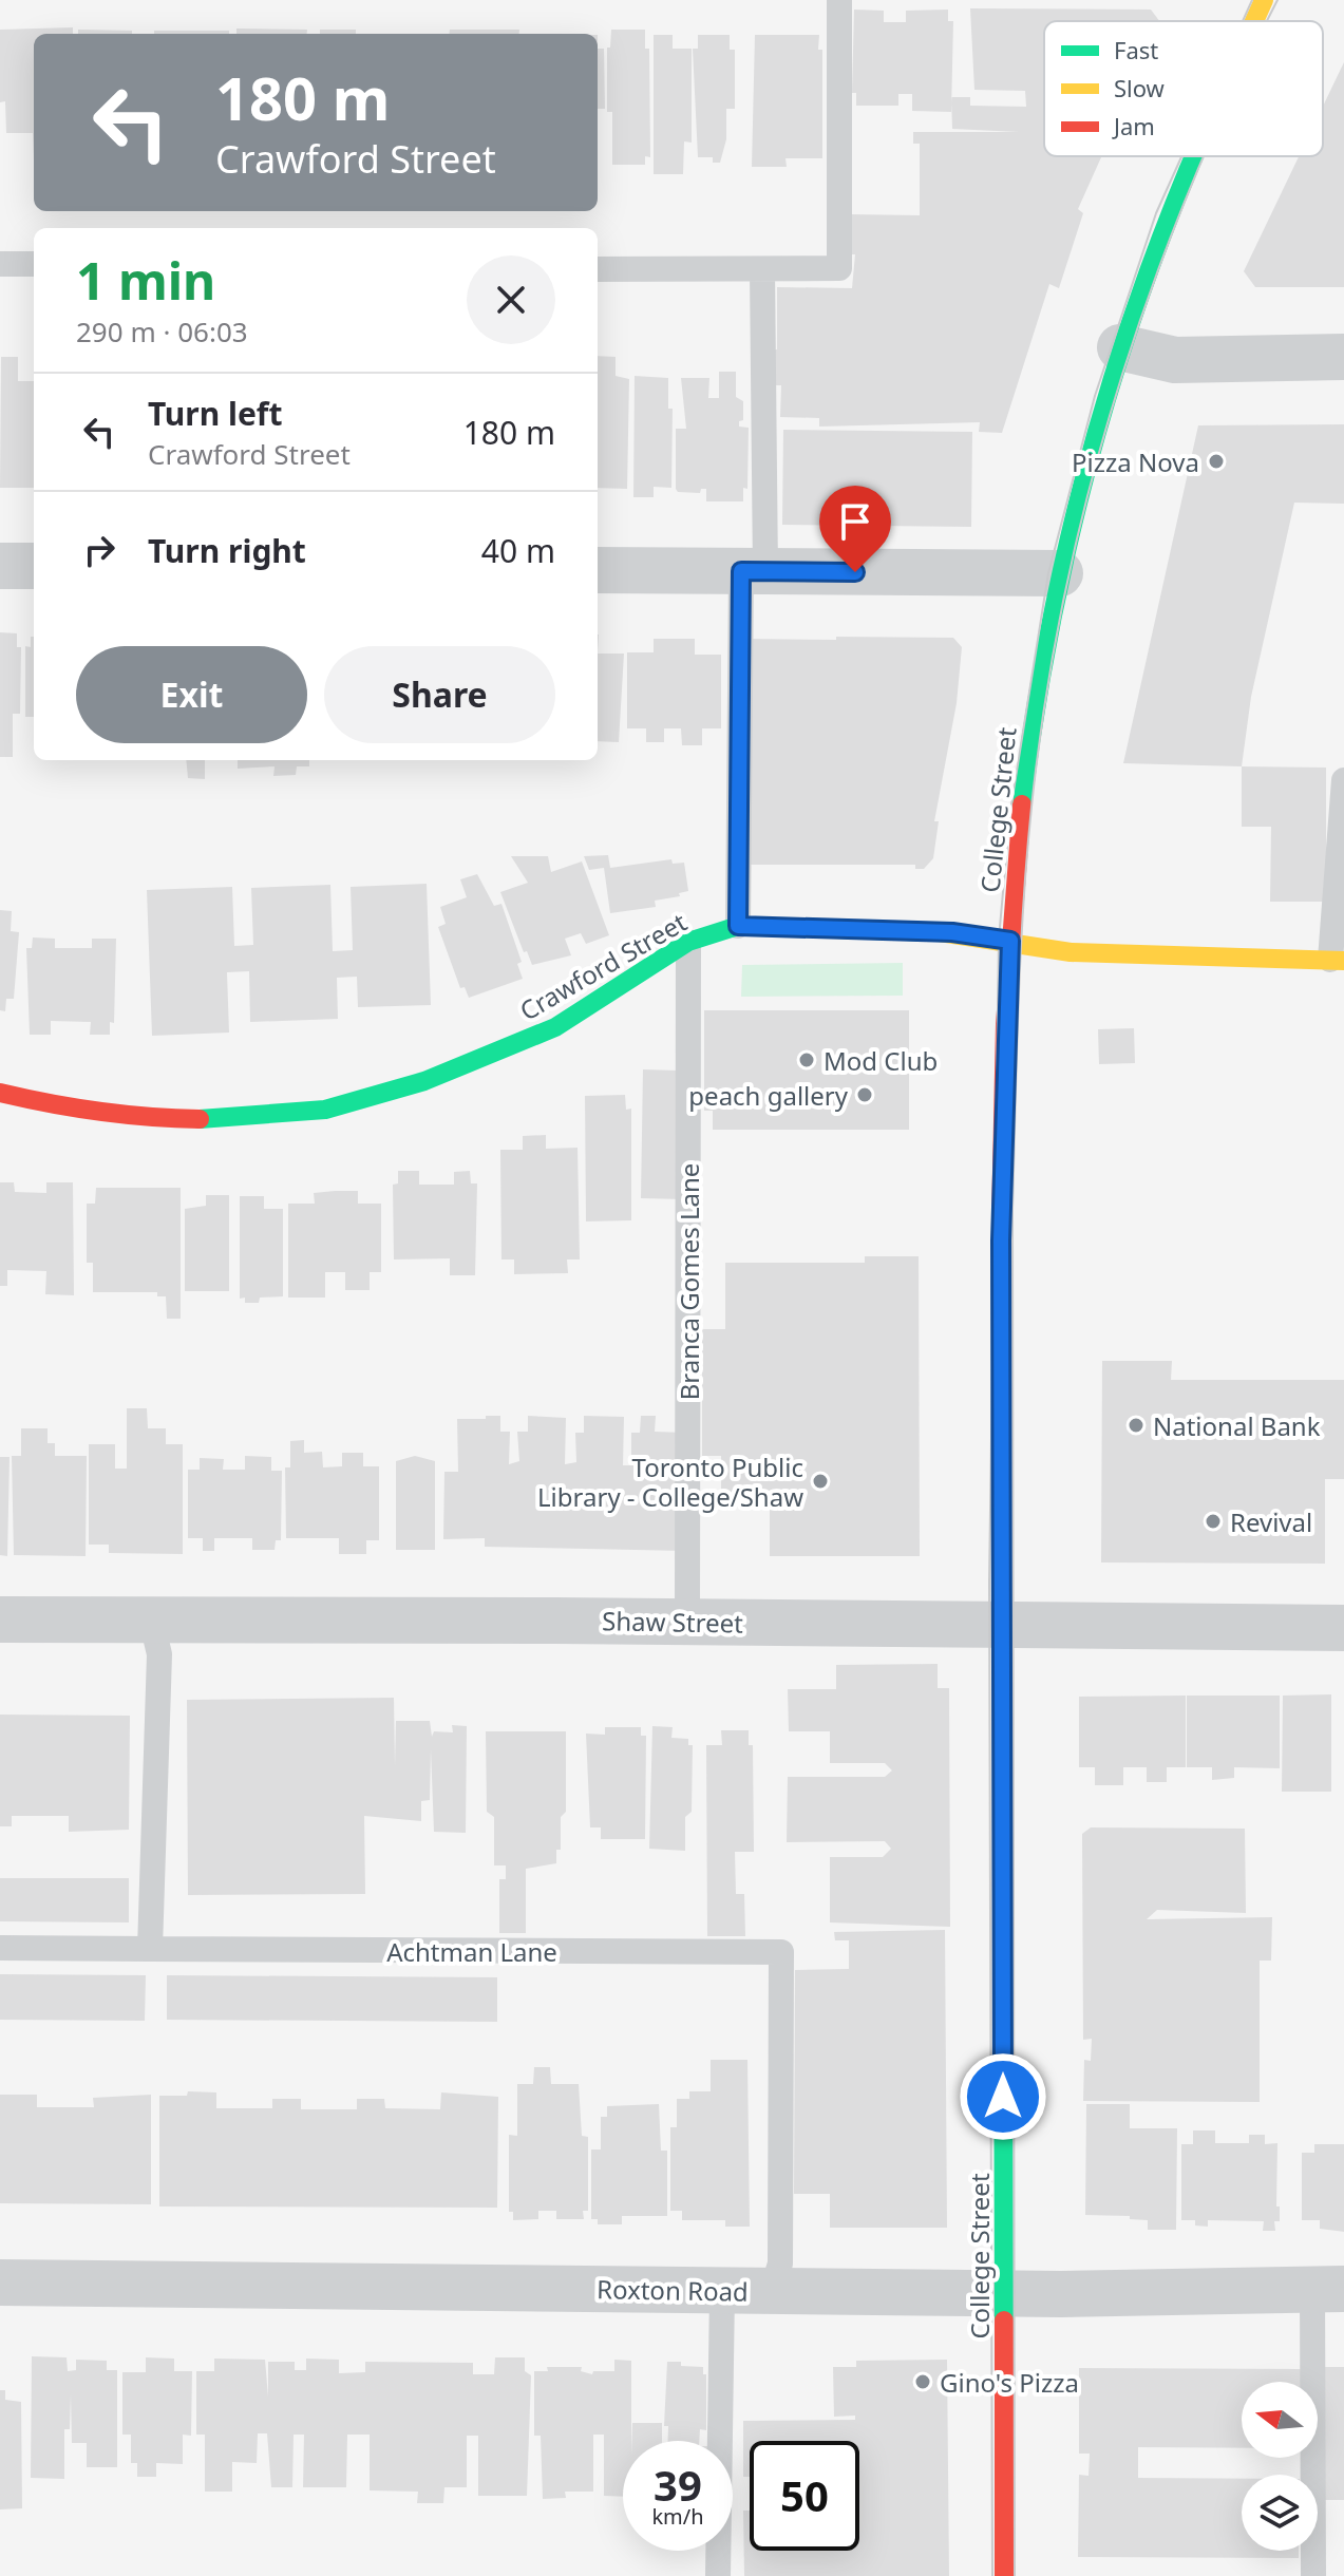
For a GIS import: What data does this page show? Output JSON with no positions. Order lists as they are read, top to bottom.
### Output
{
  "streets": {
    "main road": ["College Street", "Crawford Street"],
    "street": ["Shaw Street", "Roxton Road"],
    "lane": ["Branca Gomes Lane", "Achtman Lane"]
  },
  "crossings": [
    ["College Street", "Crawford Street"],
    ["College Street", "Shaw Street"],
    ["College Street", "Roxton Road"],
    ["Crawford Street", "Branca Gomes Lane"],
    ["Branca Gomes Lane", "Shaw Street"],
    ["Achtman Lane", "Roxton Road"]
  ],
  "places": [
    "Pizza Nova",
    "Mod Club",
    "peach gallery",
    "National Bank",
    "Toronto Public Library - College/Shaw",
    "Revival",
    "Gino's Pizza"
  ],
  "legend": ["Fast", "Slow", "Jam"],
  "north": "left",
  "page": {
    "turn": ["180 m", "Crawford Street"],
    "heading": ["1 min", "290 m · 06:03"],
    "list": [
      {
        "name": "Turn left",
        "note": "Crawford Street",
        "value": "180 m"
      },
      {
        "name": "Turn right",
        "value": "40 m"
      }
    ],
    "buttons": ["Exit", "Share"],
    "speed": "39 km/h",
    "limit": "50"
  }
}
